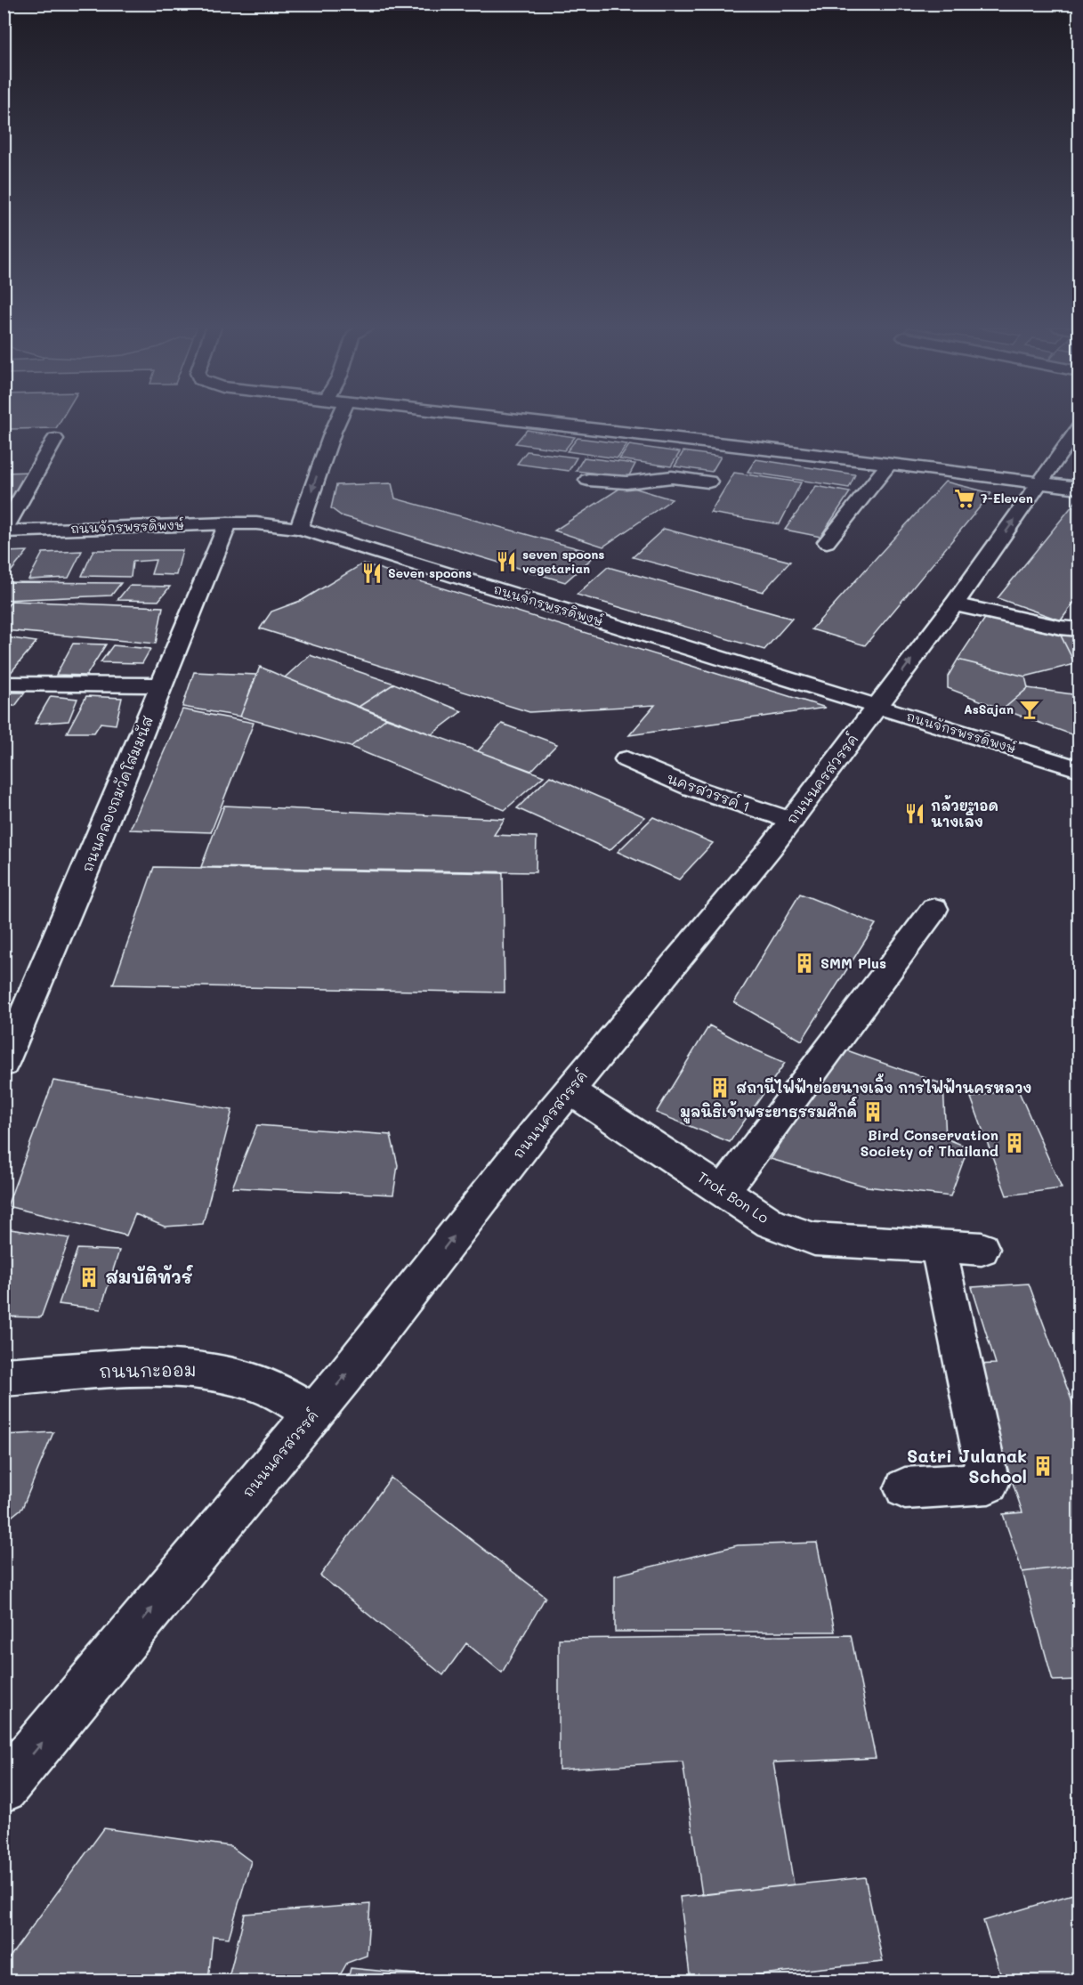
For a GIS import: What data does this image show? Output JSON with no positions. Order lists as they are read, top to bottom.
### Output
{
  "streets": {
    "street": [
      "ถนนจักรพรรดิพงษ์",
      "ถนนนครสวรรค์",
      "นครสวรรค์ 1",
      "ถนนคลองถมวัดโสมมนัส",
      "Trok Bon Lo",
      "ถนนกะออม"
    ]
  },
  "crossings": [
    ["ถนนจักรพรรดิพงษ์", "ถนนนครสวรรค์"],
    ["ถนนจักรพรรดิพงษ์", "ถนนคลองถมวัดโสมมนัส"],
    ["ถนนนครสวรรค์", "นครสวรรค์ 1"],
    ["ถนนนครสวรรค์", "Trok Bon Lo"],
    ["ถนนนครสวรรค์", "ถนนกะออม"]
  ],
  "one_way": ["ถนนนครสวรรค์"],
  "places": {
    "supermarket": ["7-Eleven"],
    "restaurant": ["seven spoons vegetarian", "Seven spoons", "กล้วยทอด นางเลิ้ง"],
    "bar": ["AsSajan"],
    "building": [
      "SMM Plus",
      "สถานีไฟฟ้าย่อยนางเลิ้ง การไฟฟ้านครหลวง",
      "มูลนิธิเจ้าพระยาธรรมศักดิ์",
      "Bird Conservation Society of Thailand",
      "สมบัติทัวร์",
      "Satri Julanak School"
    ]
  }
}
